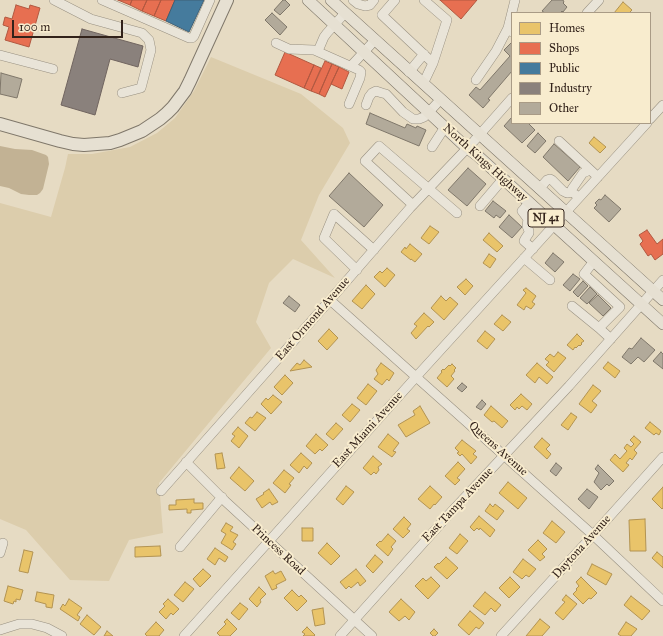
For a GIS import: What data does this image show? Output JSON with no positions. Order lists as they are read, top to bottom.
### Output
{
  "streets": {
    "main road": ["North Kings Highway", "NJ 41"],
    "street": [
      "East Ormond Avenue",
      "East Miami Avenue",
      "Queens Avenue",
      "East Tampa Avenue",
      "Daytona Avenue",
      "Princess Road"
    ]
  },
  "crossings": [
    ["North Kings Highway", "East Ormond Avenue"],
    ["North Kings Highway", "East Miami Avenue"],
    ["North Kings Highway", "East Tampa Avenue"],
    ["East Ormond Avenue", "Queens Avenue"],
    ["East Ormond Avenue", "Princess Road"],
    ["East Miami Avenue", "Queens Avenue"],
    ["East Miami Avenue", "Princess Road"],
    ["Queens Avenue", "East Tampa Avenue"],
    ["Queens Avenue", "Daytona Avenue"],
    ["East Tampa Avenue", "Princess Road"]
  ],
  "legend": [
    "Homes",
    "Shops",
    "Public",
    "Industry",
    "Other"
  ],
  "scale_bar": "100 m"
}
